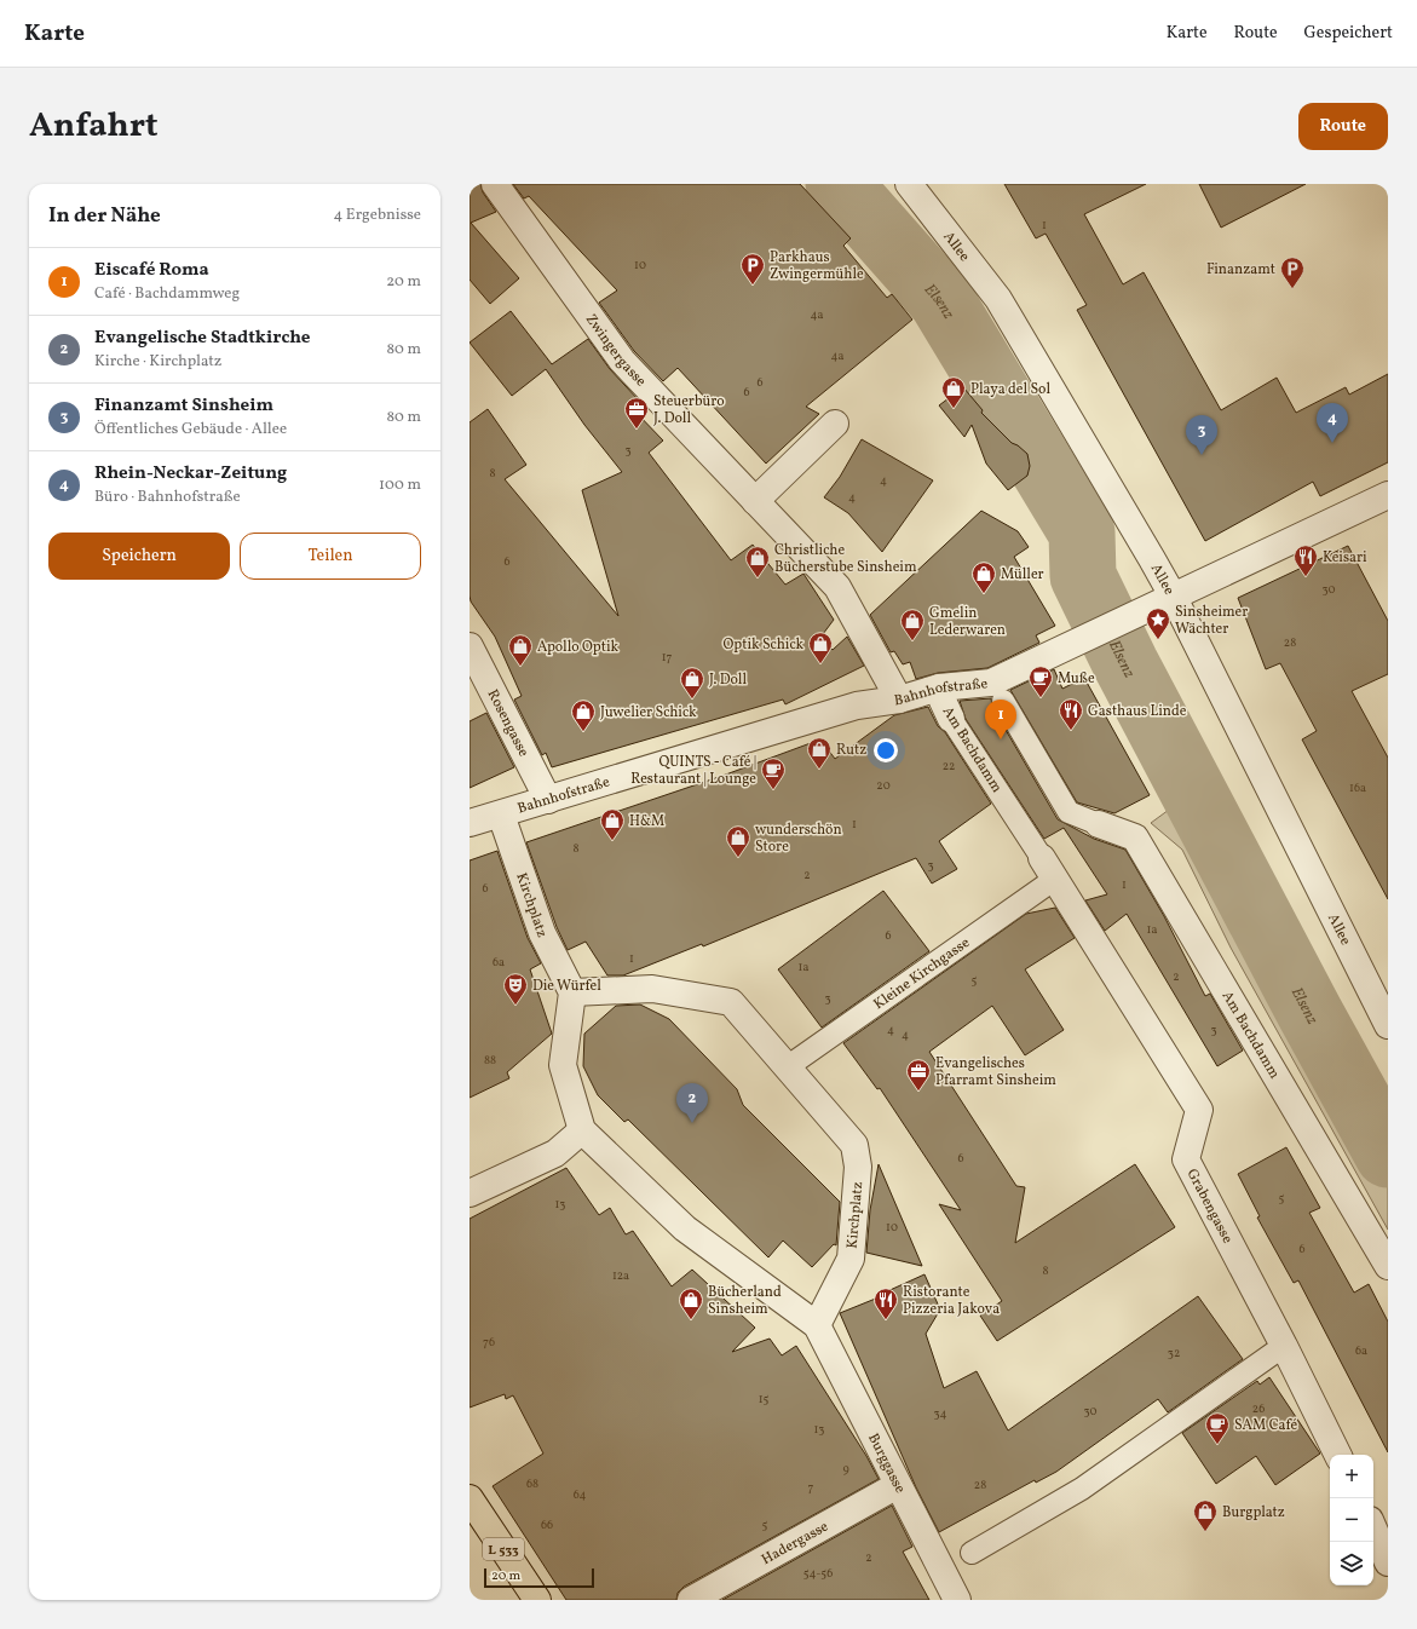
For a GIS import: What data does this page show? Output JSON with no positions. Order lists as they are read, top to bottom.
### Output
{
  "streets": {
    "main road": ["L 533"],
    "street": [
      "Allee",
      "Zwingergasse",
      "Bahnhofstraße",
      "Rosengasse",
      "Am Bachdamm",
      "Kirchplatz",
      "Grabengasse",
      "Burggasse",
      "Hadergasse"
    ],
    "lane": ["Kleine Kirchgasse"]
  },
  "crossings": [
    ["Allee", "Bahnhofstraße"],
    ["Zwingergasse", "Bahnhofstraße"],
    ["Bahnhofstraße", "Rosengasse"],
    ["Bahnhofstraße", "Am Bachdamm"],
    ["Bahnhofstraße", "Kirchplatz"],
    ["Am Bachdamm", "Kleine Kirchgasse"],
    ["Am Bachdamm", "Grabengasse"],
    ["Kirchplatz", "Kleine Kirchgasse"],
    ["Kirchplatz", "Burggasse"],
    ["Kleine Kirchgasse", "Grabengasse"],
    ["Burggasse", "Hadergasse"]
  ],
  "water": ["Elsenz"],
  "places": {
    "parking": ["Parkhaus Zwingermühle", "Finanzamt"],
    "shop": [
      "Playa del Sol",
      "Christliche Bücherstube Sinsheim",
      "Müller",
      "Gmelin Lederwaren",
      "Optik Schick",
      "Apollo Optik",
      "J. Doll",
      "Juwelier Schick",
      "Rutz",
      "H&M",
      "wunderschön Store",
      "Bücherland Sinsheim",
      "Burgplatz"
    ],
    "office": ["Steuerbüro J. Doll", "Evangelisches Pfarramt Sinsheim"],
    "restaurant": ["Keisari", "Gasthaus Linde", "Ristorante Pizzeria Jakova"],
    "place": ["Sinsheimer Wächter"],
    "cafe": ["Muße", "QUINTS - Café | Restaurant | Lounge", "SAM Café"],
    "theatre": ["Die Würfel"]
  },
  "house_numbers": [
    "1",
    "10",
    "4a",
    "4a",
    "6",
    "6",
    "3",
    "8",
    "4",
    "4",
    "6",
    "30",
    "28",
    "17",
    "22",
    "20",
    "16a",
    "1",
    "8",
    "3",
    "2",
    "1",
    "6",
    "1a",
    "6",
    "1",
    "6a",
    "1a",
    "2",
    "5",
    "3",
    "4",
    "3",
    "4",
    "88",
    "6",
    "5",
    "13",
    "10",
    "6",
    "8",
    "12a",
    "76",
    "6a",
    "32",
    "15",
    "26",
    "30",
    "34",
    "13",
    "9",
    "68",
    "28",
    "7",
    "64",
    "66",
    "5",
    "2",
    "54-56"
  ],
  "scale_bar": "20 m",
  "page": {
    "header": "Karte",
    "nav": ["Karte", "Route", "Gespeichert"],
    "title": "Anfahrt",
    "buttons": [
      "Route",
      ["Speichern", "Teilen"]
    ],
    "heading": ["In der Nähe", "4 Ergebnisse"],
    "list": [
      {
        "mark": "1",
        "name": "Eiscafé Roma",
        "note": "Café · Bachdammweg",
        "value": "20 m"
      },
      {
        "mark": "2",
        "name": "Evangelische Stadtkirche",
        "note": "Kirche · Kirchplatz",
        "value": "80 m"
      },
      {
        "mark": "3",
        "name": "Finanzamt Sinsheim",
        "note": "Öffentliches Gebäude · Allee",
        "value": "80 m"
      },
      {
        "mark": "4",
        "name": "Rhein-Neckar-Zeitung",
        "note": "Büro · Bahnhofstraße",
        "value": "100 m"
      }
    ],
    "pins": [
      "4",
      "3",
      "1",
      "2"
    ],
    "map_buttons": ["+", "−"],
    "scale": "20 m"
  }
}
